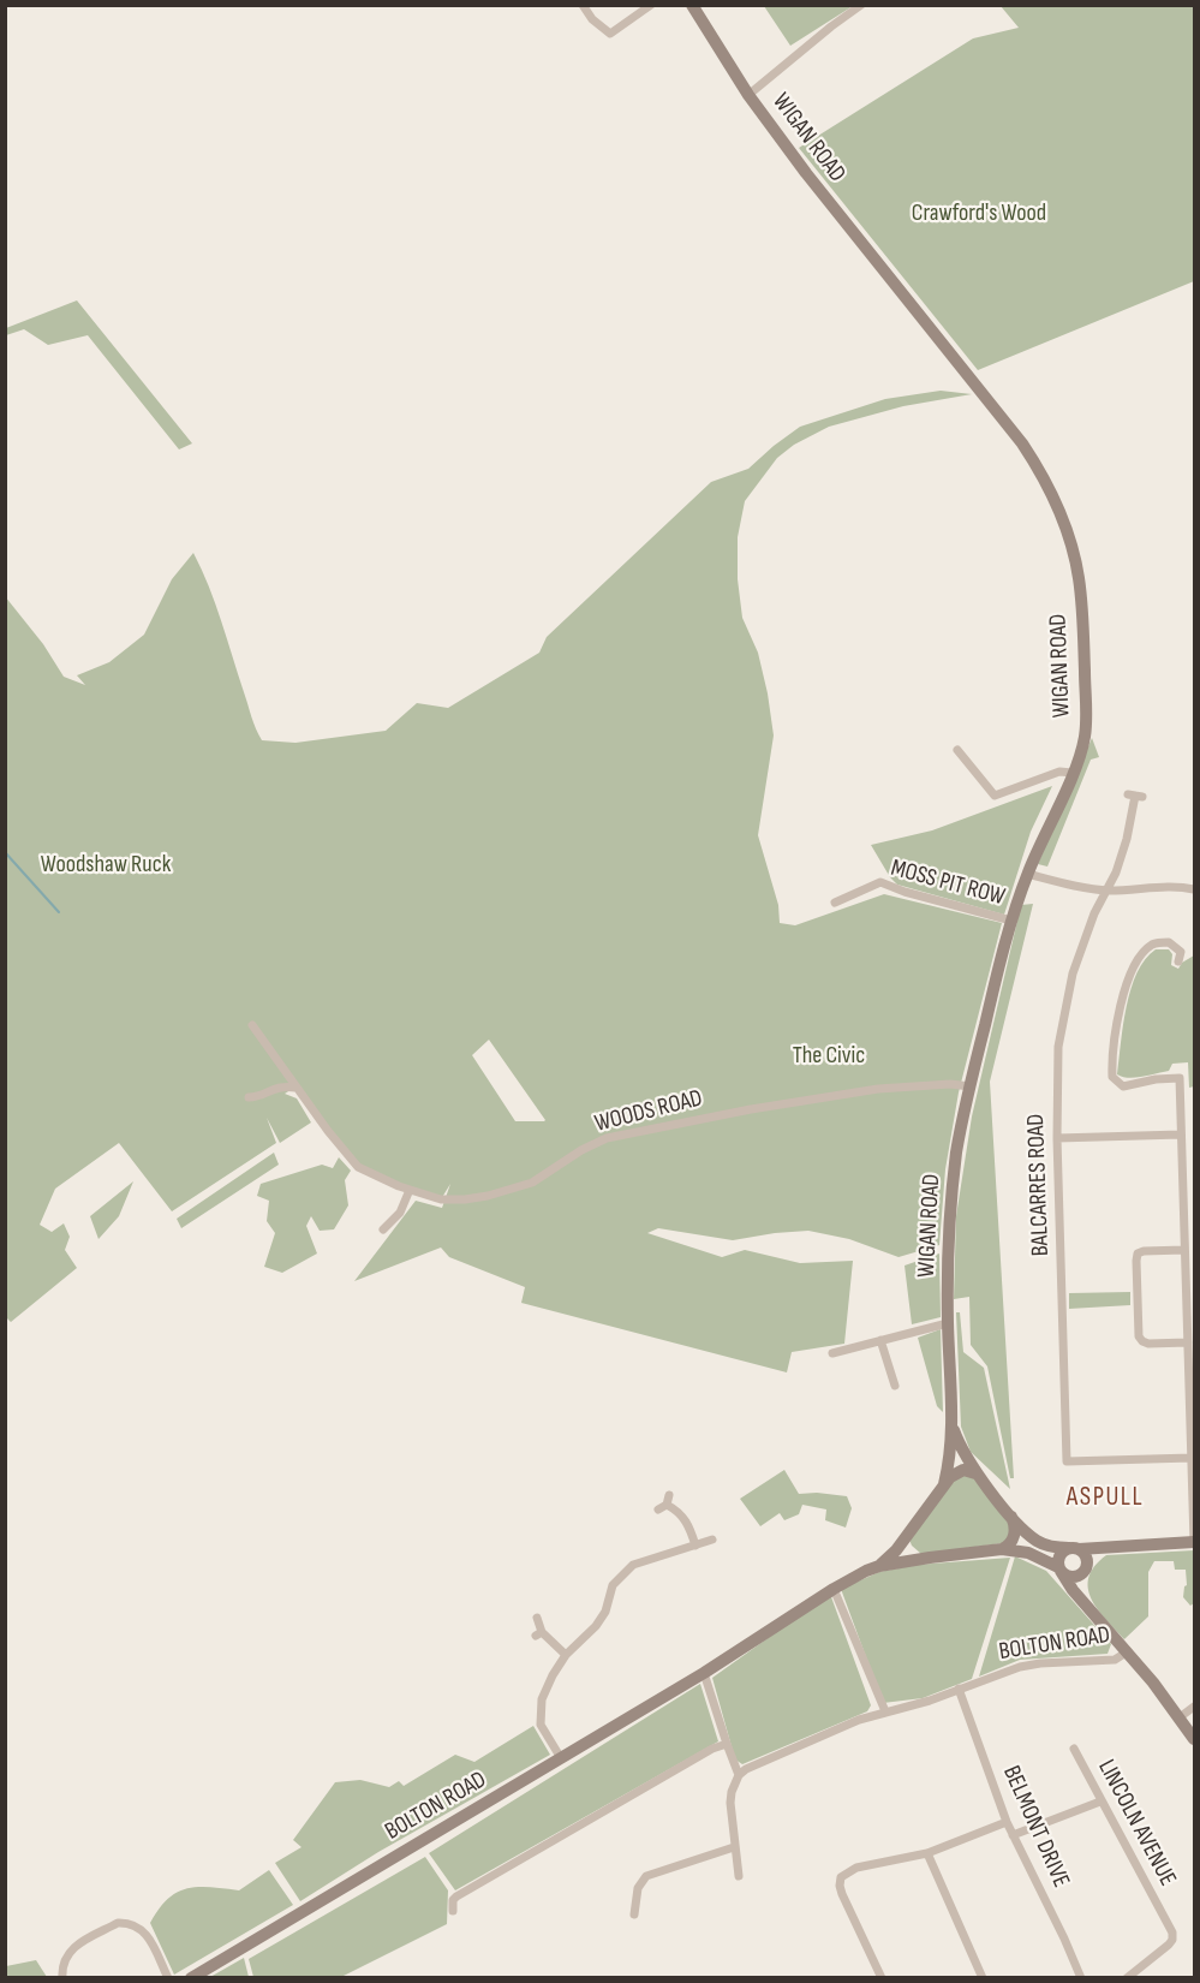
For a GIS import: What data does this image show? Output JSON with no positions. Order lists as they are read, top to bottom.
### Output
{
  "streets": {
    "main road": ["WIGAN ROAD", "BOLTON ROAD"],
    "street": [
      "MOSS PIT ROW",
      "WOODS ROAD",
      "BALCARRES ROAD",
      "LINCOLN AVENUE",
      "BELMONT DRIVE"
    ]
  },
  "crossings": [
    ["WIGAN ROAD", "MOSS PIT ROW"],
    ["WIGAN ROAD", "WOODS ROAD"],
    ["WIGAN ROAD", "BOLTON ROAD"],
    ["BOLTON ROAD", "BELMONT DRIVE"]
  ],
  "districts": ["ASPULL"],
  "parks": ["Crawford's Wood", "Woodshaw Ruck", "The Civic"]
}
